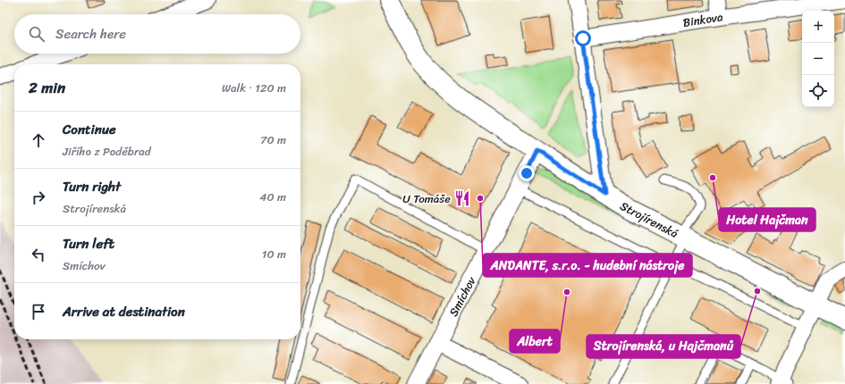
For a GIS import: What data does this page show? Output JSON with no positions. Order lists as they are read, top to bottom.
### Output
{
  "streets": {
    "street": ["Binkova", "Strojírenská", "Smíchov"]
  },
  "crossings": [
    ["Strojírenská", "Smíchov"]
  ],
  "places": {
    "other": [
      "Hotel Hajčman",
      "ANDANTE, s.r.o. - hudební nástroje",
      "Strojírenská, u Hajčmanů",
      "Albert"
    ],
    "restaurant": ["U Tomáše"]
  },
  "page": {
    "map_buttons": ["+", "−"],
    "search": "Search here",
    "heading": ["2 min", "Walk · 120 m"],
    "list": [
      ["Continue", "Jiřího z Poděbrad", "70 m"],
      ["Turn right", "Strojírenská", "40 m"],
      ["Turn left", "Smíchov", "10 m"],
      "Arrive at destination"
    ]
  }
}
